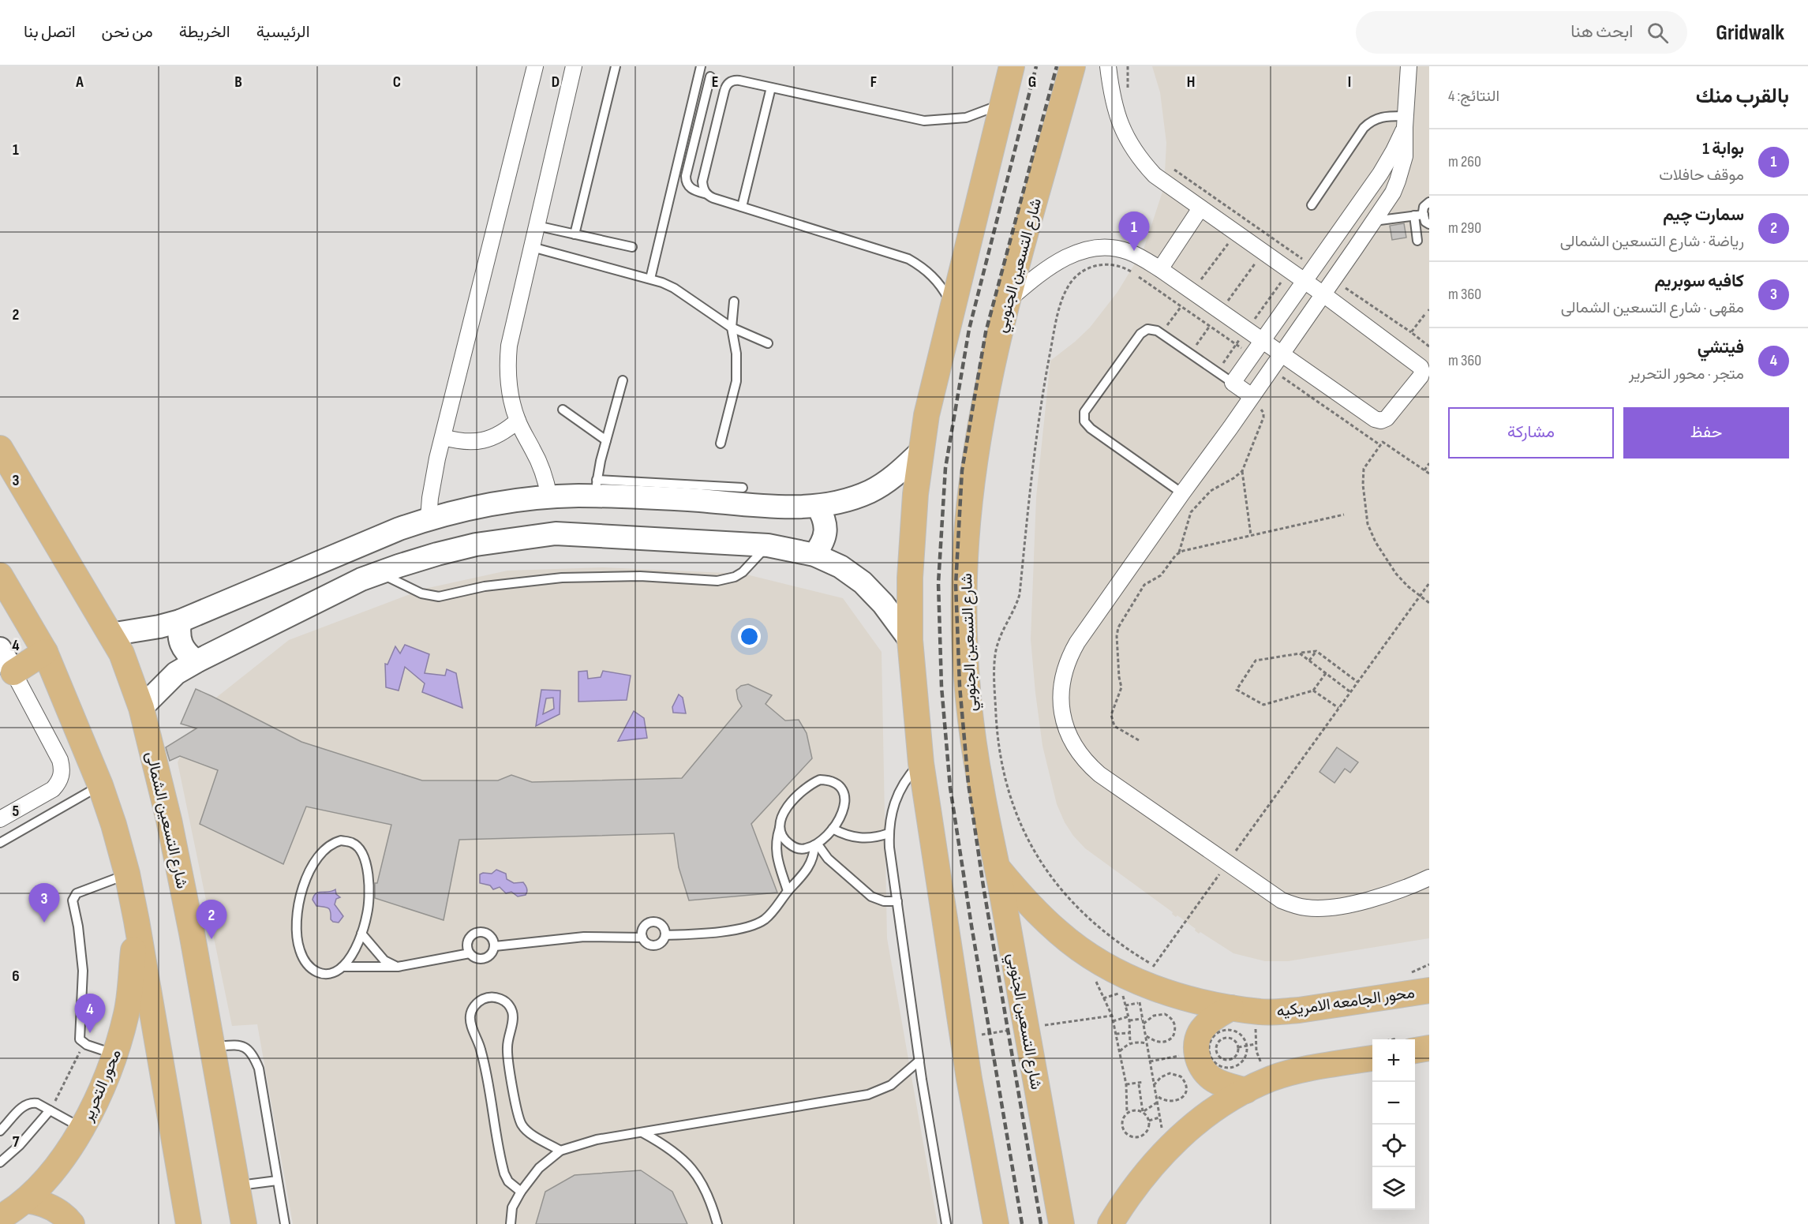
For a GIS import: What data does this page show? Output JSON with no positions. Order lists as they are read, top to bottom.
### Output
{
  "streets": {
    "main road": [
      "شارع التسعين الجنوبي",
      "شارع التسعين الشمالى",
      "محور الجامعه الامريكيه",
      "محور التحرير"
    ]
  },
  "crossings": [
    ["شارع التسعين الجنوبي", "محور الجامعه الامريكيه"]
  ],
  "page": {
    "header": "Gridwalk",
    "search": "ابحث هنا",
    "nav": [
      "الرئيسية",
      "الخريطة",
      "من نحن",
      "اتصل بنا"
    ],
    "heading": ["بالقرب منك", "النتائج: 4"],
    "list": [
      {
        "mark": "1",
        "name": "بوابة 1",
        "note": "موقف حافلات",
        "value": "260 m"
      },
      {
        "mark": "2",
        "name": "سمارت چيم",
        "note": "رياضة · شارع التسعين الشمالى",
        "value": "290 m"
      },
      {
        "mark": "3",
        "name": "كافيه سوبريم",
        "note": "مقهى · شارع التسعين الشمالى",
        "value": "360 m"
      },
      {
        "mark": "4",
        "name": "فيتشي",
        "note": "متجر · محور التحرير",
        "value": "360 m"
      }
    ],
    "pins": [
      "1",
      "3",
      "2",
      "4"
    ],
    "buttons": ["حفظ", "مشاركة"],
    "map_buttons": ["+", "−"]
  },
  "grid": {
    "columns": [
      "A",
      "B",
      "C",
      "D",
      "E",
      "F",
      "G",
      "H",
      "I"
    ],
    "rows": [
      "1",
      "2",
      "3",
      "4",
      "5",
      "6",
      "7"
    ]
  }
}
